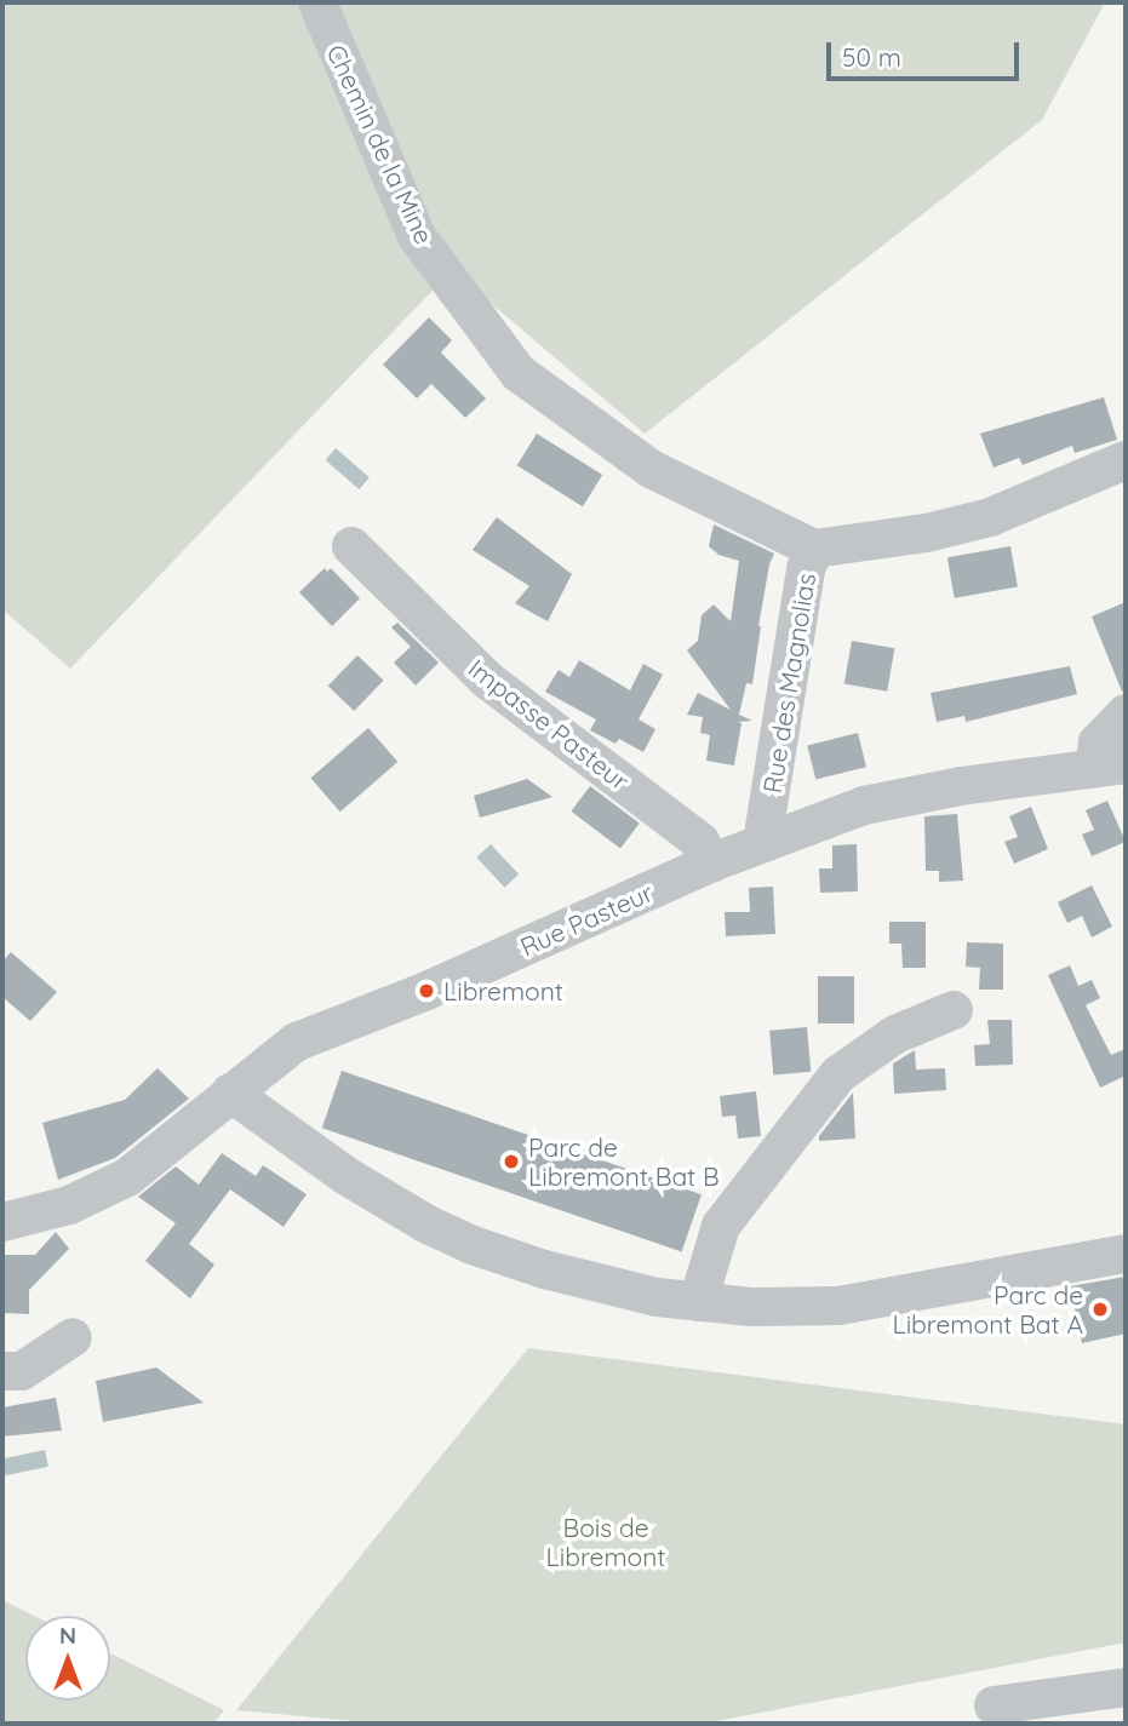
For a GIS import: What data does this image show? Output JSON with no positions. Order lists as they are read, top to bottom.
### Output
{
  "streets": {
    "street": [
      "Chemin de la Mine",
      "Rue des Magnolias",
      "Impasse Pasteur",
      "Rue Pasteur"
    ]
  },
  "crossings": [
    ["Chemin de la Mine", "Rue des Magnolias"],
    ["Rue des Magnolias", "Rue Pasteur"],
    ["Impasse Pasteur", "Rue Pasteur"]
  ],
  "parks": ["Bois de Libremont"],
  "places": ["Libremont", "Parc de Libremont Bat B", "Parc de Libremont Bat A"],
  "scale_bar": "50 m",
  "north": "top"
}
